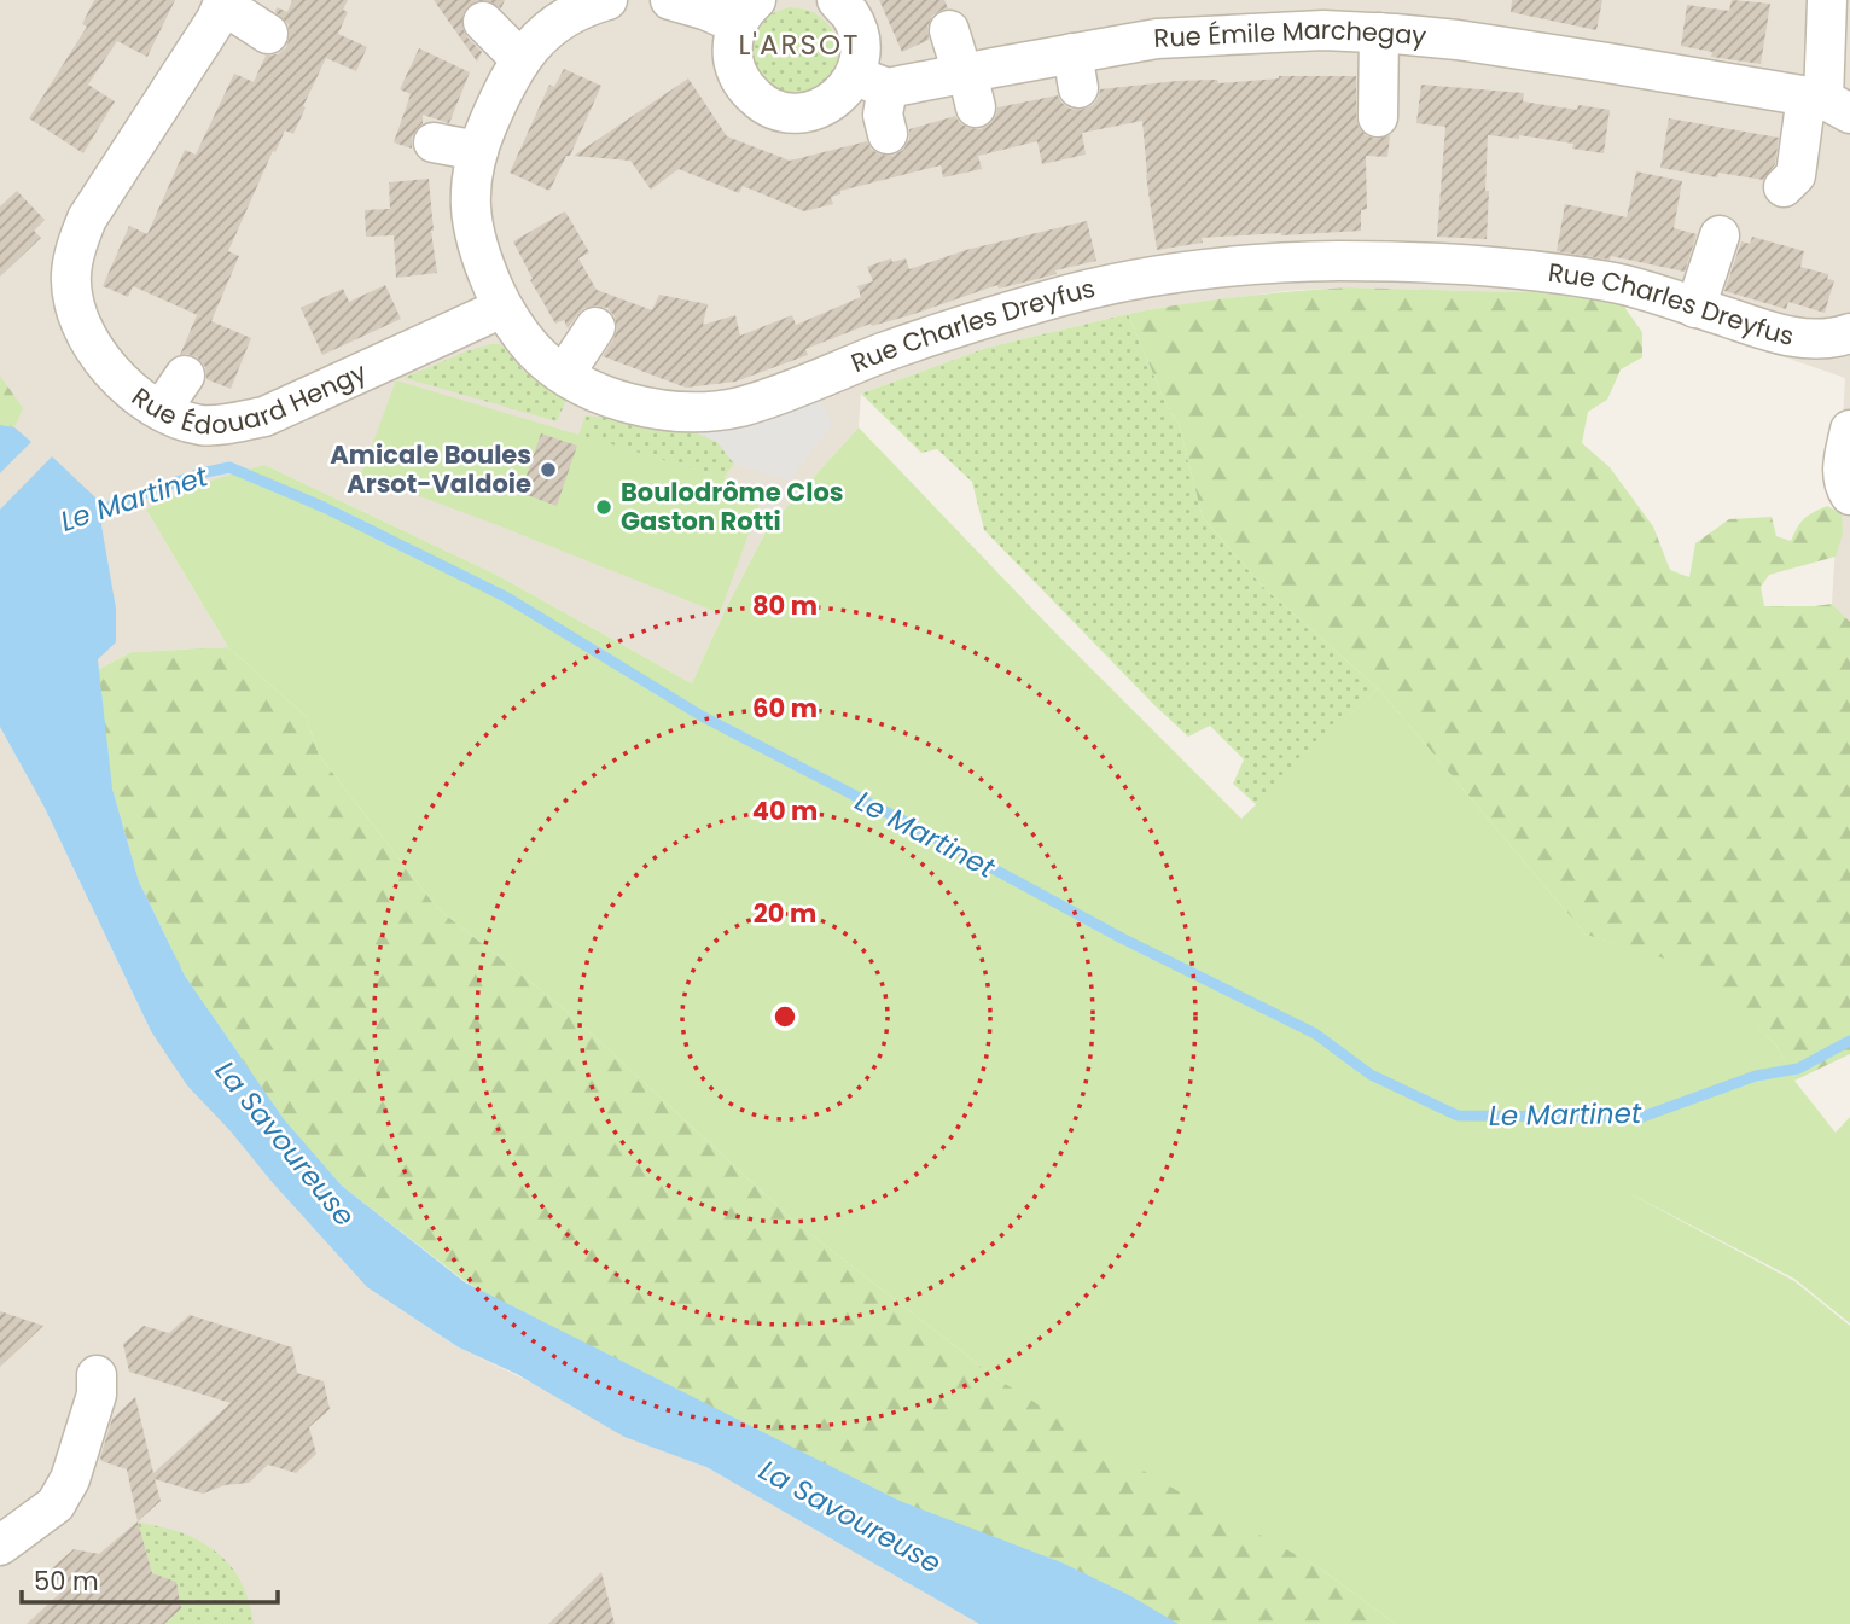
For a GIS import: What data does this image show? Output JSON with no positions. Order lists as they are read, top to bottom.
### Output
{
  "streets": {
    "street": ["Rue Émile Marchegay", "Rue Charles Dreyfus", "Rue Édouard Hengy"]
  },
  "crossings": [
    ["Rue Charles Dreyfus", "Rue Édouard Hengy"]
  ],
  "districts": ["L'ARSOT"],
  "water": ["Le Martinet", "La Savoureuse"],
  "places": ["Amicale Boules Arsot-Valdoie", "Boulodrôme Clos Gaston Rotti"],
  "scale_bar": "50 m",
  "rings": [
    "80 m",
    "60 m",
    "40 m",
    "20 m"
  ]
}
